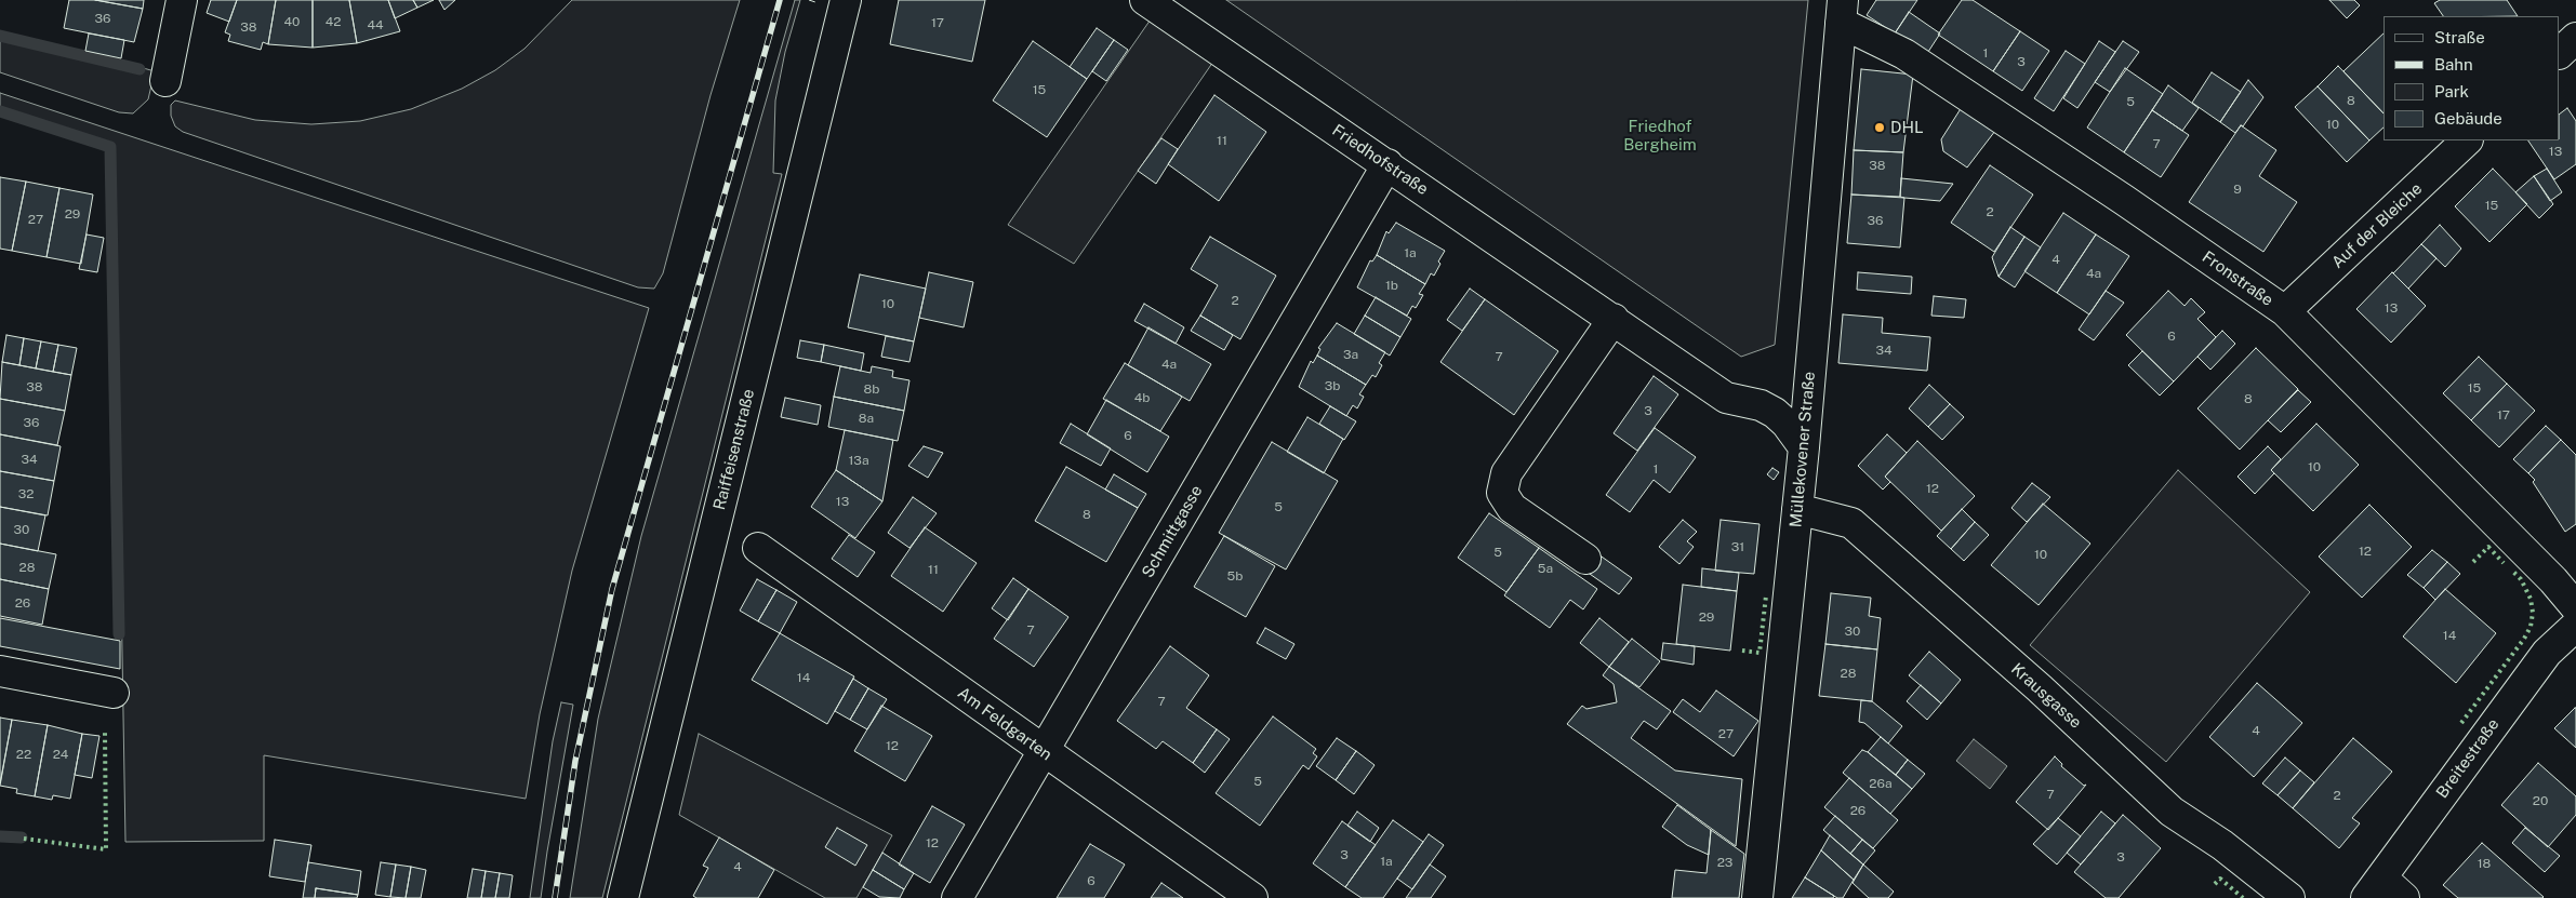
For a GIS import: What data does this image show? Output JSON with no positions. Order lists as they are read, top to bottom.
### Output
{
  "streets": {
    "street": [
      "Friedhofstraße",
      "Auf der Bleiche",
      "Fronstraße",
      "Raiffeisenstraße",
      "Müllekovener Straße",
      "Schmittgasse",
      "Krausgasse",
      "Am Feldgarten",
      "Breitestraße"
    ]
  },
  "crossings": [
    ["Friedhofstraße", "Müllekovener Straße"],
    ["Friedhofstraße", "Schmittgasse"],
    ["Auf der Bleiche", "Fronstraße"],
    ["Fronstraße", "Müllekovener Straße"],
    ["Müllekovener Straße", "Krausgasse"],
    ["Schmittgasse", "Am Feldgarten"]
  ],
  "parks": ["Friedhof Bergheim"],
  "places": ["DHL"],
  "house_numbers": [
    "36",
    "40",
    "42",
    "17",
    "44",
    "38",
    "1",
    "3",
    "15",
    "8",
    "5",
    "10",
    "11",
    "7",
    "13",
    "38",
    "9",
    "15",
    "2",
    "29",
    "27",
    "36",
    "1a",
    "4",
    "4a",
    "1b",
    "2",
    "10",
    "13",
    "6",
    "34",
    "3a",
    "7",
    "4a",
    "3b",
    "38",
    "15",
    "8b",
    "4b",
    "8",
    "3",
    "17",
    "8a",
    "36",
    "6",
    "34",
    "13a",
    "10",
    "1",
    "12",
    "32",
    "13",
    "5",
    "8",
    "30",
    "31",
    "12",
    "5",
    "10",
    "28",
    "5a",
    "11",
    "5b",
    "26",
    "29",
    "7",
    "30",
    "14",
    "28",
    "14",
    "7",
    "4",
    "27",
    "12",
    "22",
    "24",
    "5",
    "26a",
    "7",
    "2",
    "20",
    "26",
    "12",
    "3",
    "3",
    "1a",
    "23",
    "18",
    "4",
    "6"
  ],
  "legend": [
    "Straße",
    "Bahn",
    "Park",
    "Gebäude"
  ]
}
